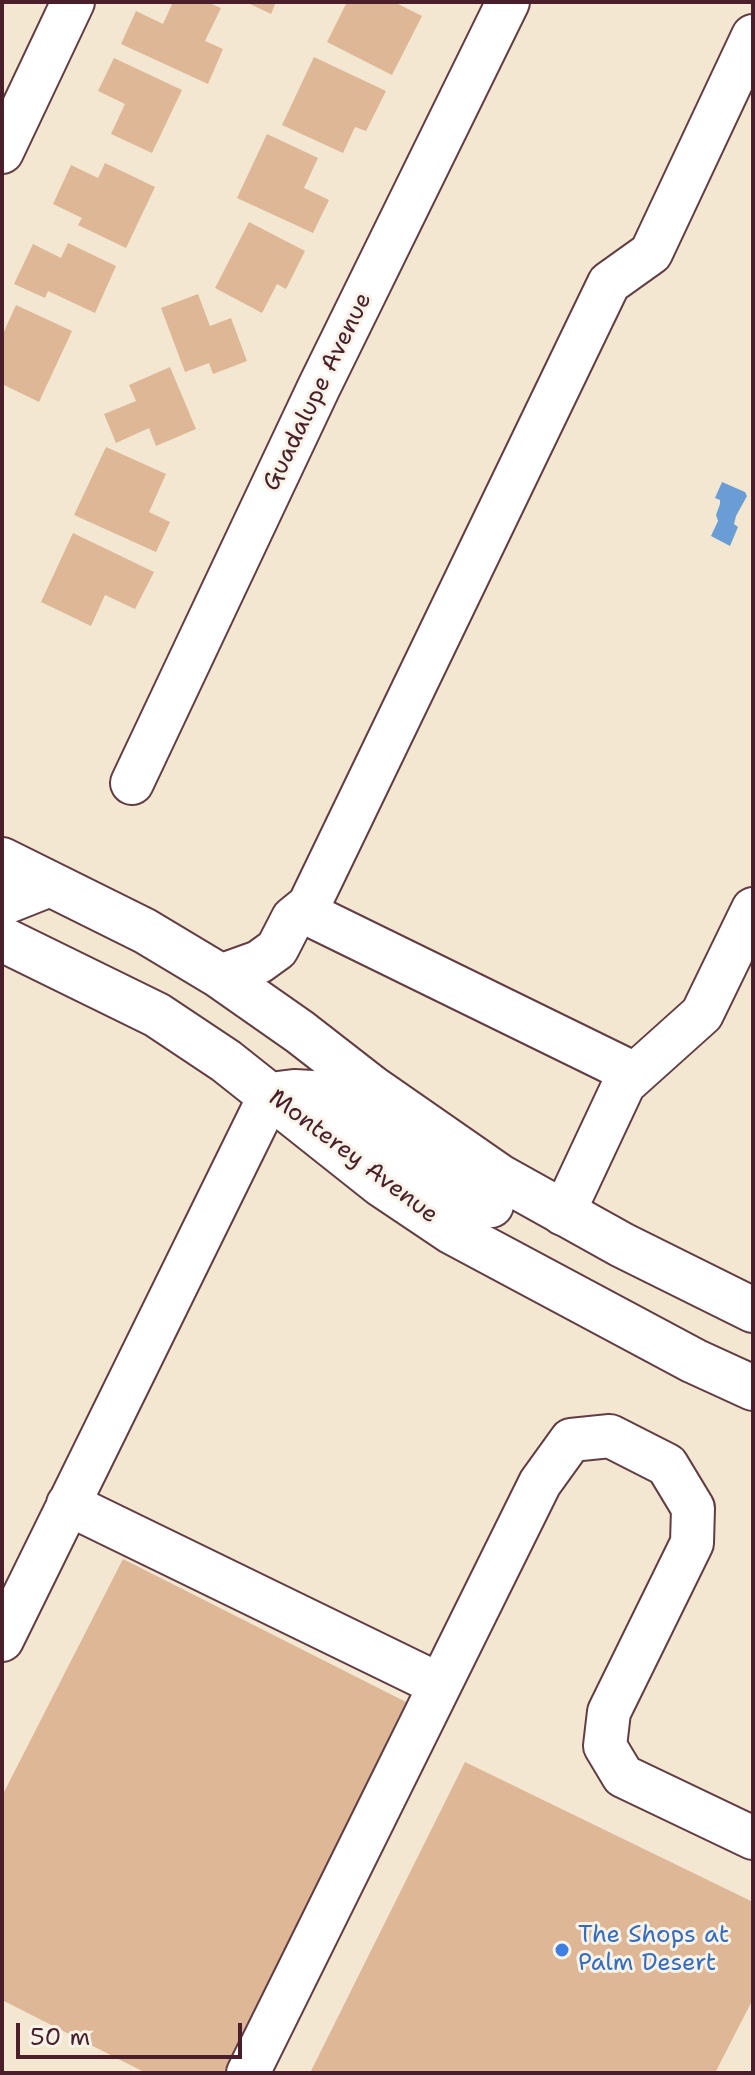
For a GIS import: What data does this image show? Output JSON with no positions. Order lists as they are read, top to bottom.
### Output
{
  "streets": {
    "main road": ["Monterey Avenue"],
    "street": ["Guadalupe Avenue"]
  },
  "places": ["The Shops at Palm Desert"],
  "scale_bar": "50 m"
}
